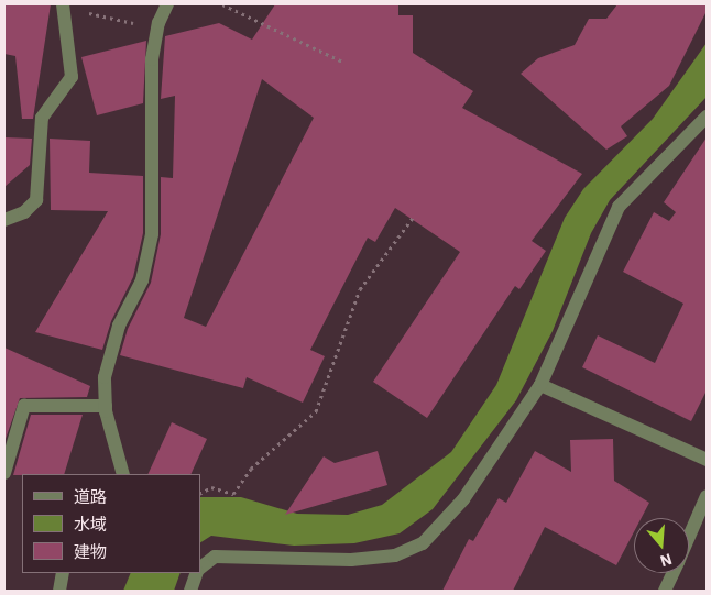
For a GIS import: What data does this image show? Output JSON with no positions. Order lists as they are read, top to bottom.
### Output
{
  "legend": ["道路", "水域", "建物"],
  "north": "bottom"
}
